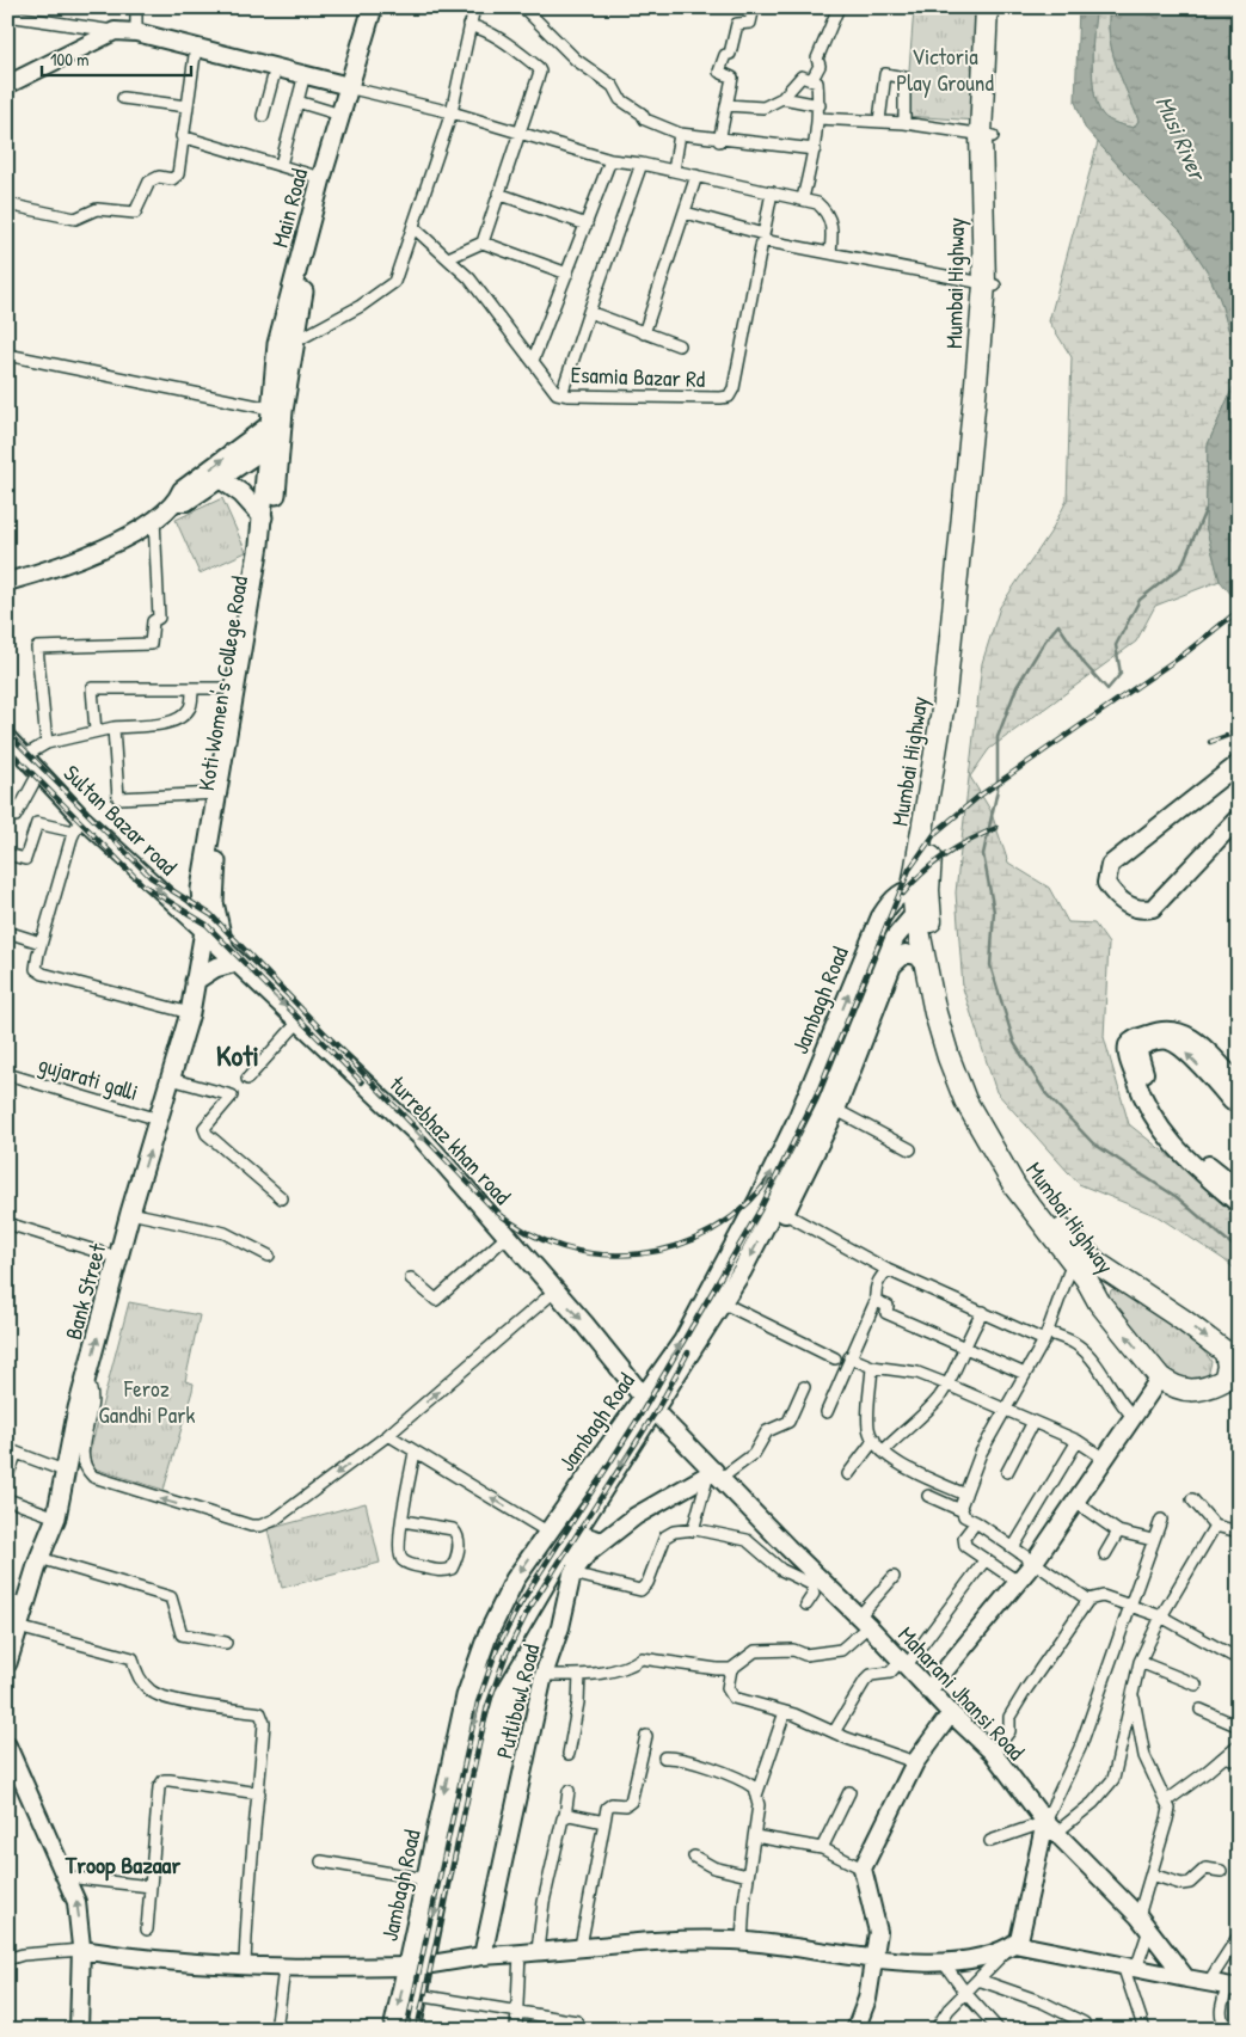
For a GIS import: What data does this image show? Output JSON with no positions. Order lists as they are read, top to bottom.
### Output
{
  "streets": {
    "highway": ["Mumbai Highway"],
    "main road": [
      "Main Road",
      "Koti Women's College Road",
      "Jambagh Road",
      "turrebhaz khan road",
      "Bank Street"
    ],
    "street": [
      "Esamia Bazar Rd",
      "Sultan Bazar road",
      "gujarati galli",
      "Maharani Jhansi Road",
      "Putlibowl Road"
    ]
  },
  "crossings": [
    ["Main Road", "Koti Women's College Road"],
    ["Mumbai Highway", "Jambagh Road"],
    ["Koti Women's College Road", "Sultan Bazar road"],
    ["Koti Women's College Road", "turrebhaz khan road"],
    ["Koti Women's College Road", "Bank Street"],
    ["Sultan Bazar road", "turrebhaz khan road"],
    ["Sultan Bazar road", "Bank Street"],
    ["Jambagh Road", "turrebhaz khan road"],
    ["Jambagh Road", "Maharani Jhansi Road"],
    ["gujarati galli", "Bank Street"],
    ["turrebhaz khan road", "Bank Street"],
    ["turrebhaz khan road", "Maharani Jhansi Road"],
    ["Maharani Jhansi Road", "Putlibowl Road"]
  ],
  "one_way": ["Sultan Bazar road", "turrebhaz khan road"],
  "districts": ["Koti", "Troop Bazaar"],
  "water": ["Musi River"],
  "parks": ["Victoria Play Ground", "Feroz Gandhi Park"],
  "scale_bar": "100 m"
}
